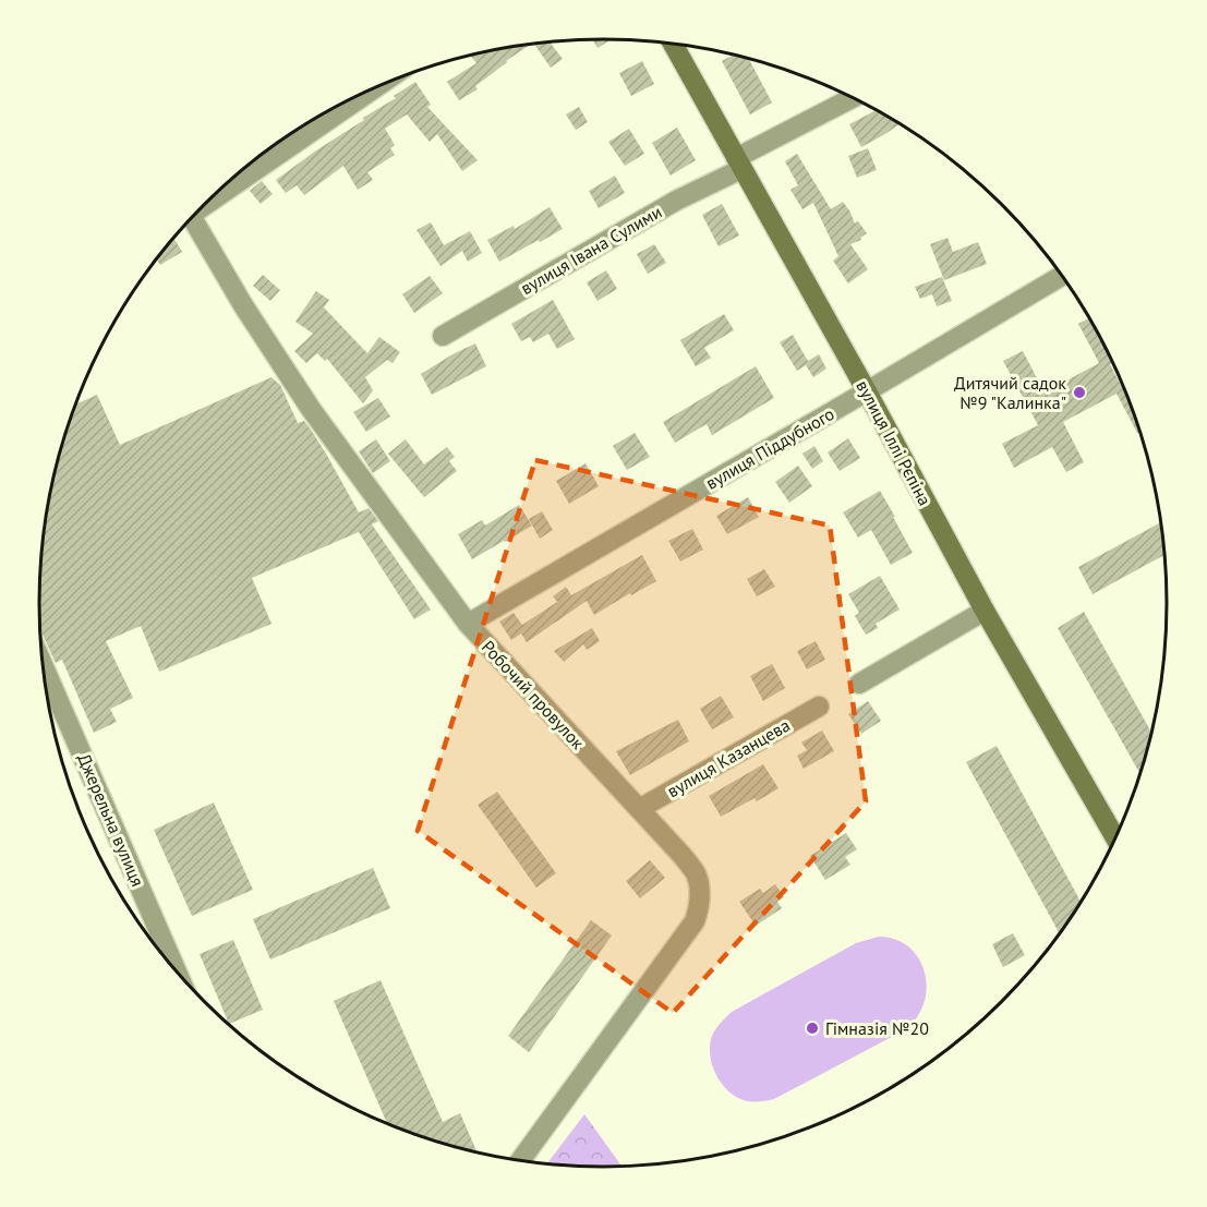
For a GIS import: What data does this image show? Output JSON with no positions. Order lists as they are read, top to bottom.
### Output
{
  "streets": {
    "street": [
      "вулиця Івана Сулими",
      "вулиця Іллі Рєпіна",
      "вулиця Піддубного",
      "Робочий провулок",
      "вулиця Казанцева",
      "Джерельна вулиця"
    ]
  },
  "crossings": [
    ["вулиця Івана Сулими", "вулиця Іллі Рєпіна"],
    ["вулиця Іллі Рєпіна", "вулиця Піддубного"],
    ["вулиця Піддубного", "Робочий провулок"],
    ["Робочий провулок", "вулиця Казанцева"]
  ],
  "places": ["Дитячий садок №9 \"Калинка\"", "Гімназія №20"]
}
